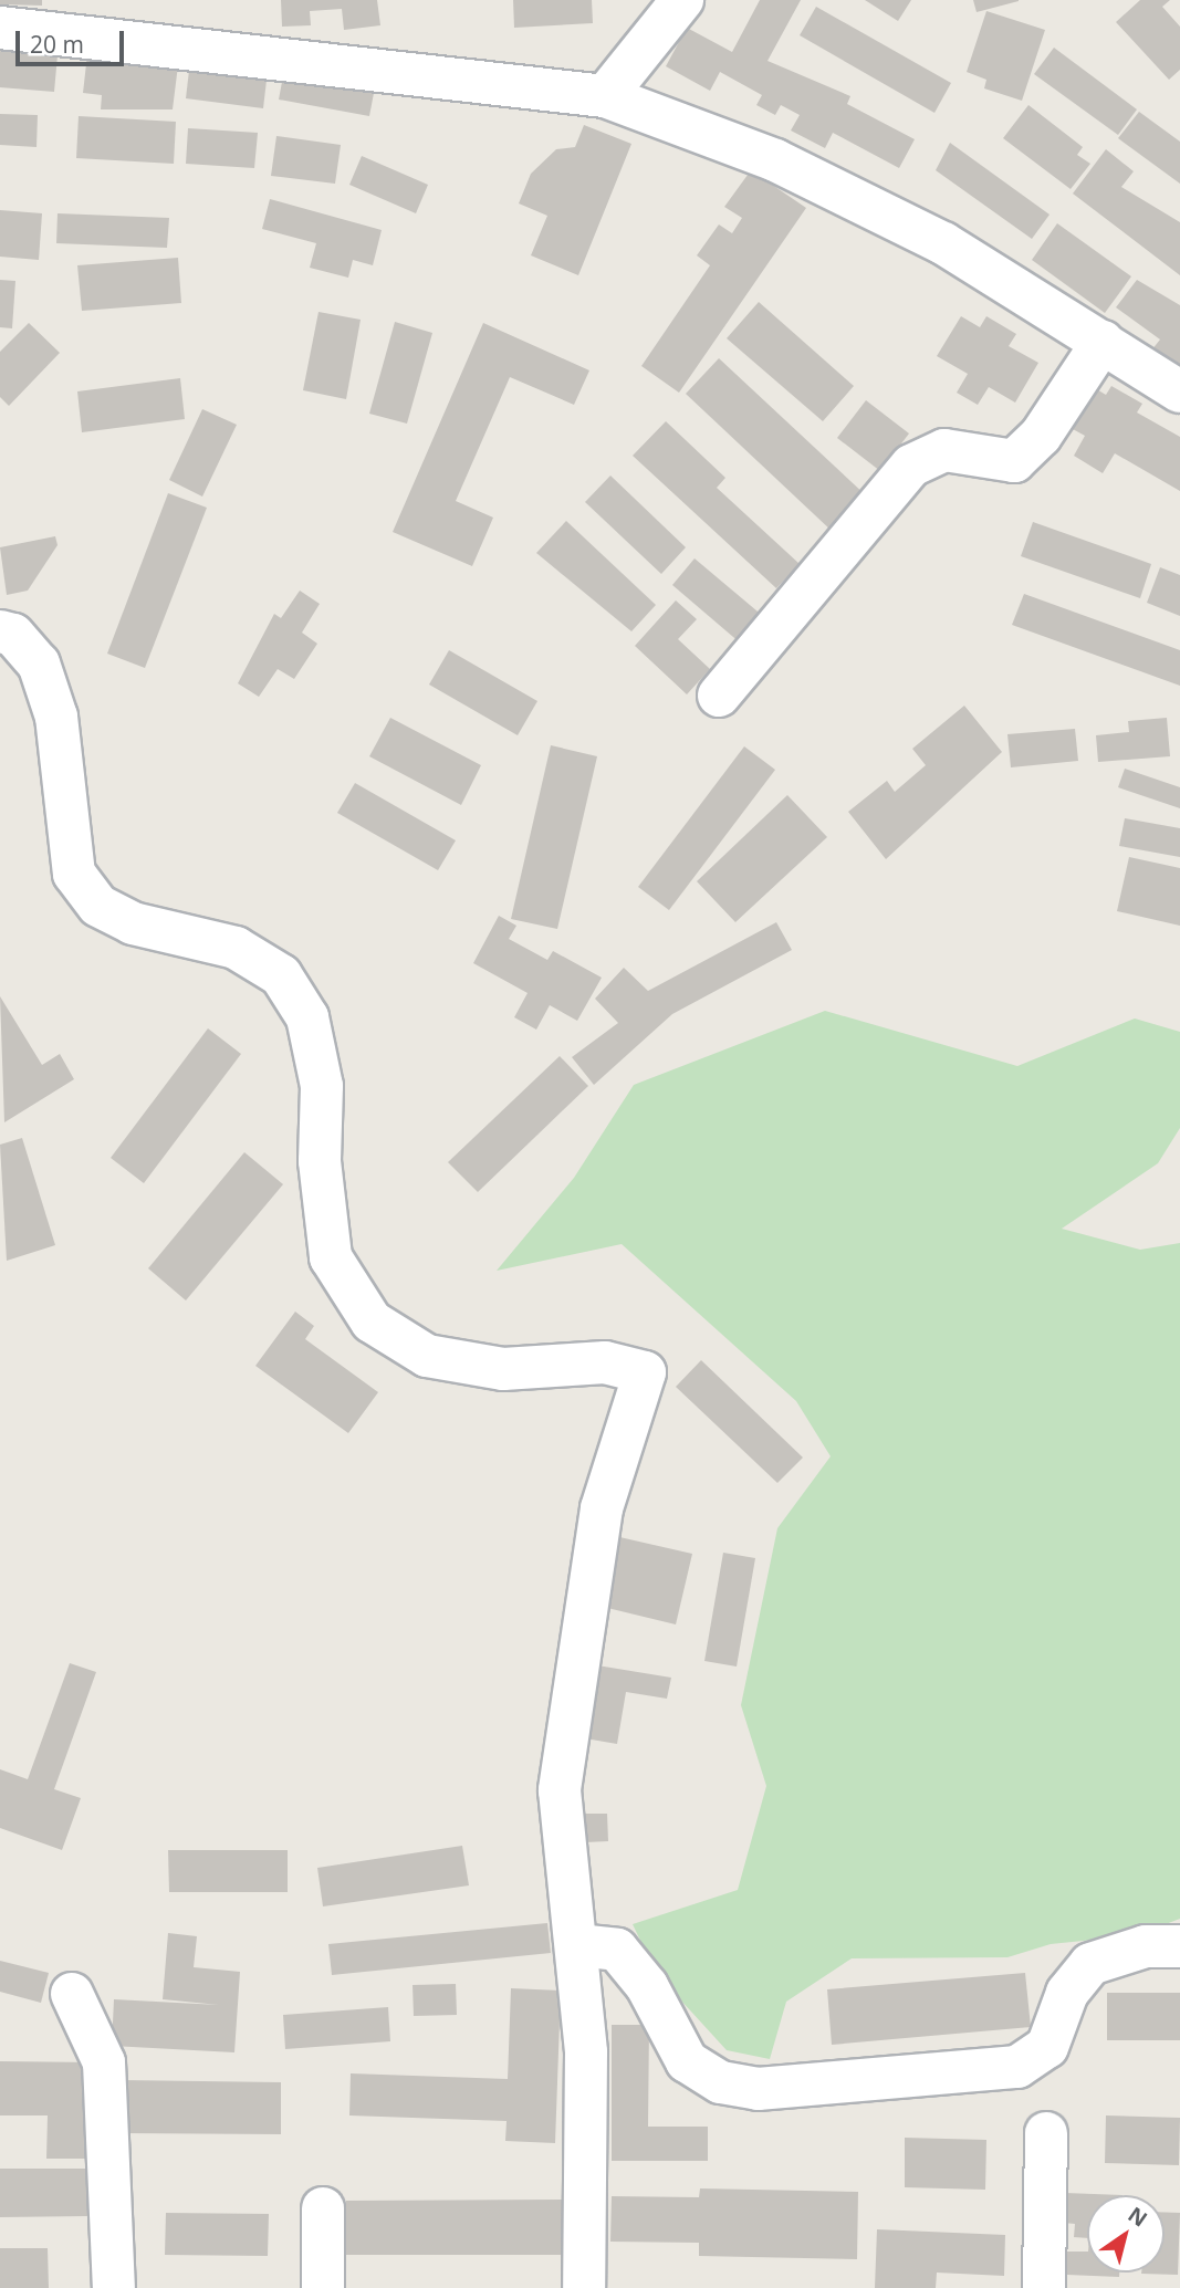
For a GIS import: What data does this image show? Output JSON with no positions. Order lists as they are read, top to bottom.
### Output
{
  "scale_bar": "20 m",
  "north": "top right"
}
